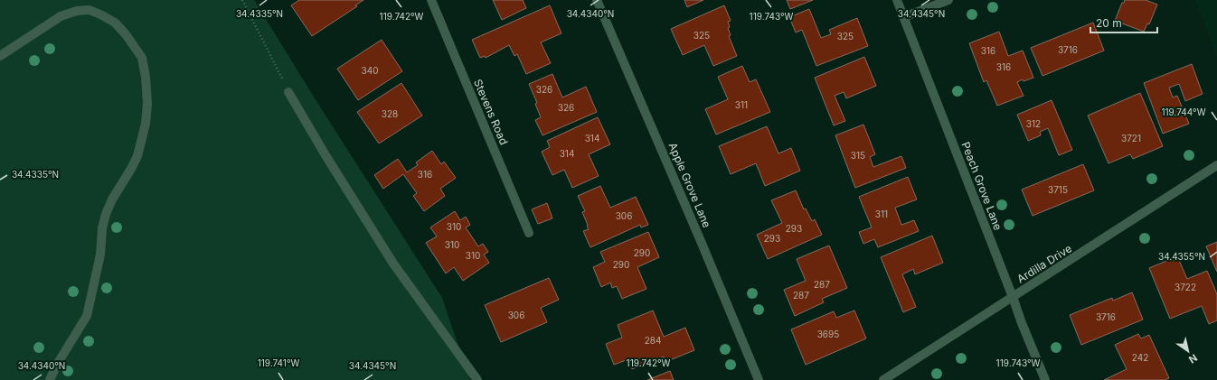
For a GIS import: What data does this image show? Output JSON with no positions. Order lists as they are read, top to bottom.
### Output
{
  "streets": {
    "street": [
      "Stevens Road",
      "Apple Grove Lane",
      "Peach Grove Lane",
      "Ardilla Drive"
    ]
  },
  "crossings": [
    ["Peach Grove Lane", "Ardilla Drive"]
  ],
  "house_numbers": [
    "325",
    "325",
    "3716",
    "316",
    "316",
    "340",
    "326",
    "311",
    "326",
    "328",
    "312",
    "314",
    "3721",
    "314",
    "315",
    "316",
    "3715",
    "311",
    "306",
    "310",
    "293",
    "293",
    "310",
    "290",
    "310",
    "290",
    "287",
    "3722",
    "287",
    "306",
    "3716",
    "3695",
    "284",
    "242"
  ],
  "scale_bar": "20 m",
  "north": "bottom right",
  "coordinates": [
    "34.4335°N",
    "34.4340°N",
    "34.4345°N",
    "119.742°W",
    "119.743°W",
    "119.744°W",
    "34.4355°N",
    "119.741°W"
  ]
}
